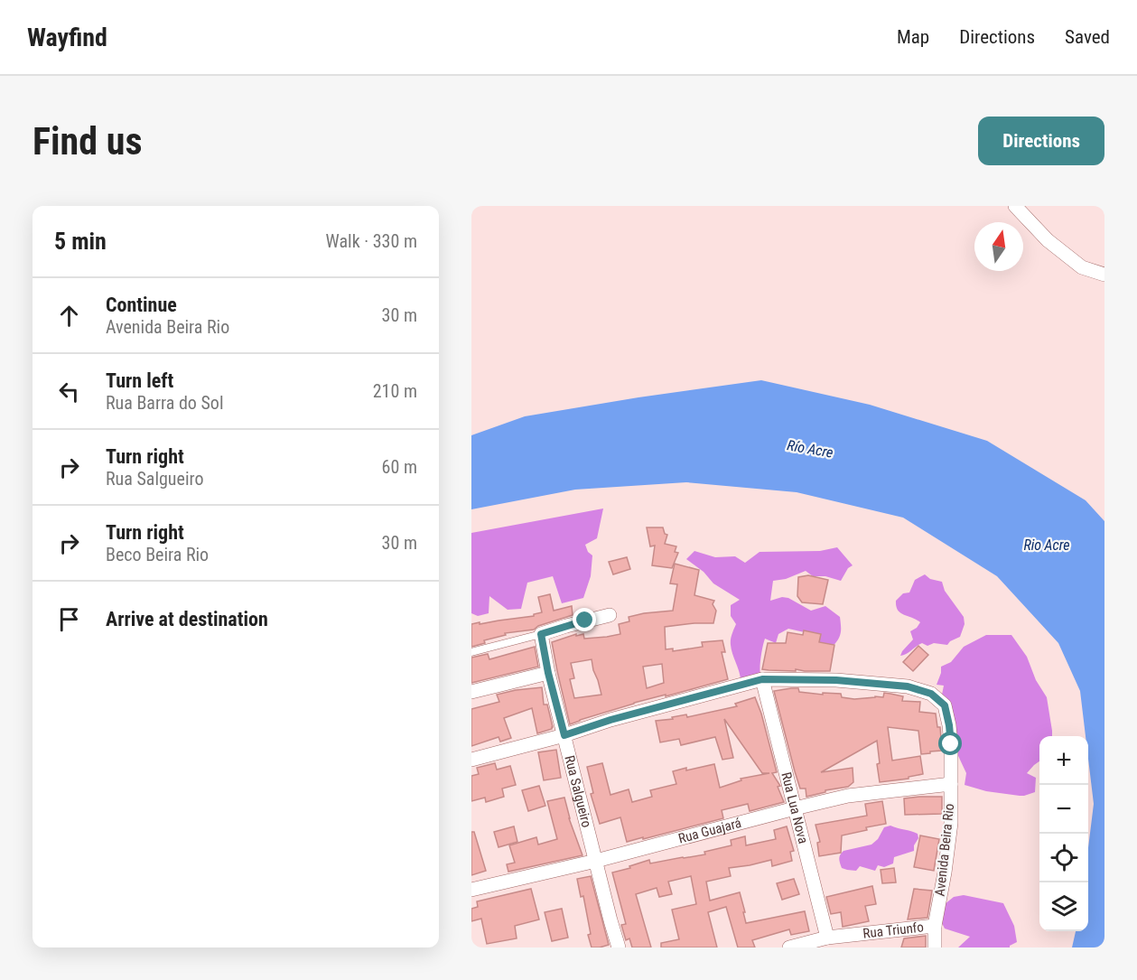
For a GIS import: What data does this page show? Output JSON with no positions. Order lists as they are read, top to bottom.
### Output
{
  "streets": {
    "street": [
      "Rua Salgueiro",
      "Rua Lua Nova",
      "Rua Guajará",
      "Avenida Beira Rio",
      "Rua Triunfo"
    ]
  },
  "crossings": [
    ["Rua Salgueiro", "Rua Guajará"],
    ["Rua Lua Nova", "Rua Guajará"],
    ["Rua Lua Nova", "Avenida Beira Rio"],
    ["Rua Lua Nova", "Rua Triunfo"],
    ["Rua Guajará", "Avenida Beira Rio"],
    ["Avenida Beira Rio", "Rua Triunfo"]
  ],
  "water": ["Río Acre", "Rio Acre"],
  "north": "top",
  "page": {
    "header": "Wayfind",
    "nav": ["Map", "Directions", "Saved"],
    "buttons": "Directions",
    "title": "Find us",
    "heading": ["5 min", "Walk · 330 m"],
    "list": [
      ["Continue", "Avenida Beira Rio", "30 m"],
      ["Turn left", "Rua Barra do Sol", "210 m"],
      ["Turn right", "Rua Salgueiro", "60 m"],
      ["Turn right", "Beco Beira Rio", "30 m"],
      "Arrive at destination"
    ],
    "map_buttons": ["+", "−"]
  }
}
